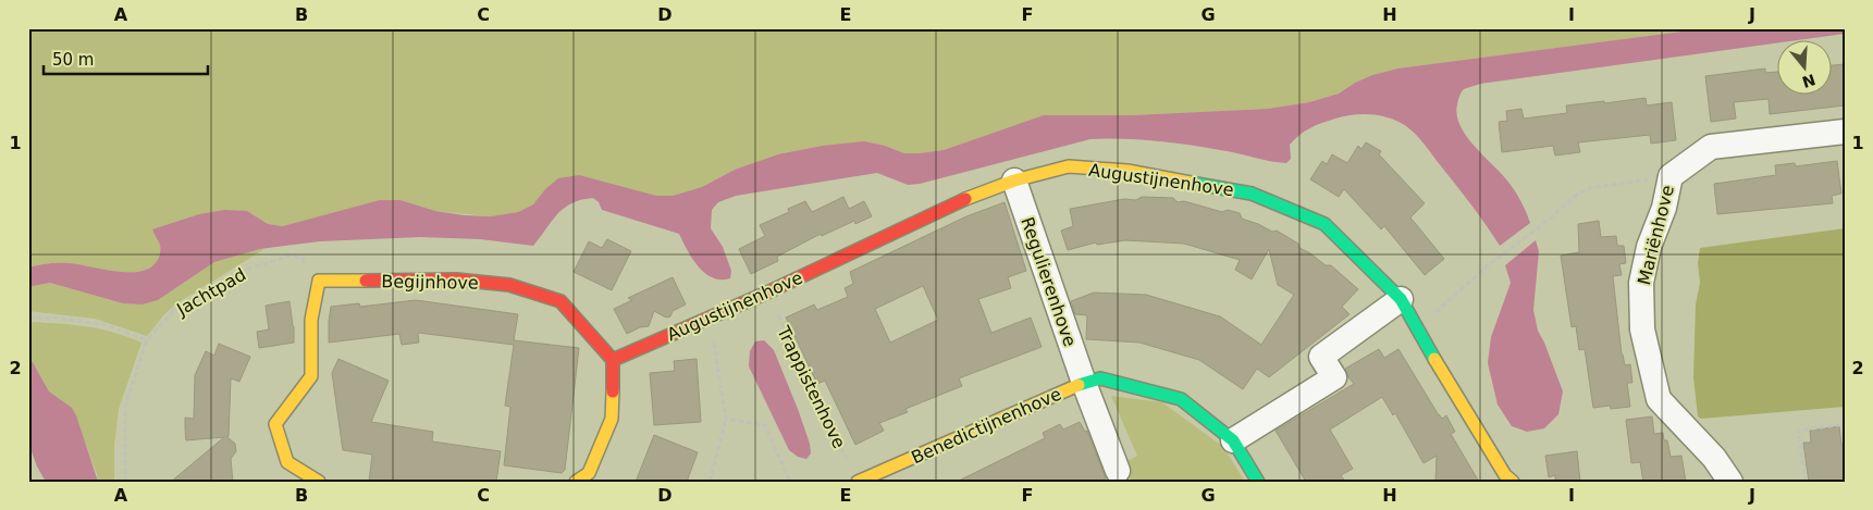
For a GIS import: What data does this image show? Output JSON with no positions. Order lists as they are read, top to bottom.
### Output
{
  "streets": {
    "street": [
      "Augustijnenhove",
      "Mariënhove",
      "Begijnhove",
      "Regulierenhove",
      "Benedictijnenhove"
    ],
    "path": ["Jachtpad", "Trappistenhove"]
  },
  "crossings": [
    ["Augustijnenhove", "Begijnhove"],
    ["Augustijnenhove", "Regulierenhove"],
    ["Augustijnenhove", "Trappistenhove"],
    ["Begijnhove", "Jachtpad"],
    ["Regulierenhove", "Benedictijnenhove"],
    ["Trappistenhove", "Benedictijnenhove"]
  ],
  "scale_bar": "50 m",
  "north": "bottom",
  "grid": {
    "columns": [
      "A",
      "B",
      "C",
      "D",
      "E",
      "F",
      "G",
      "H",
      "I",
      "J"
    ],
    "rows": ["1", "2"]
  }
}
